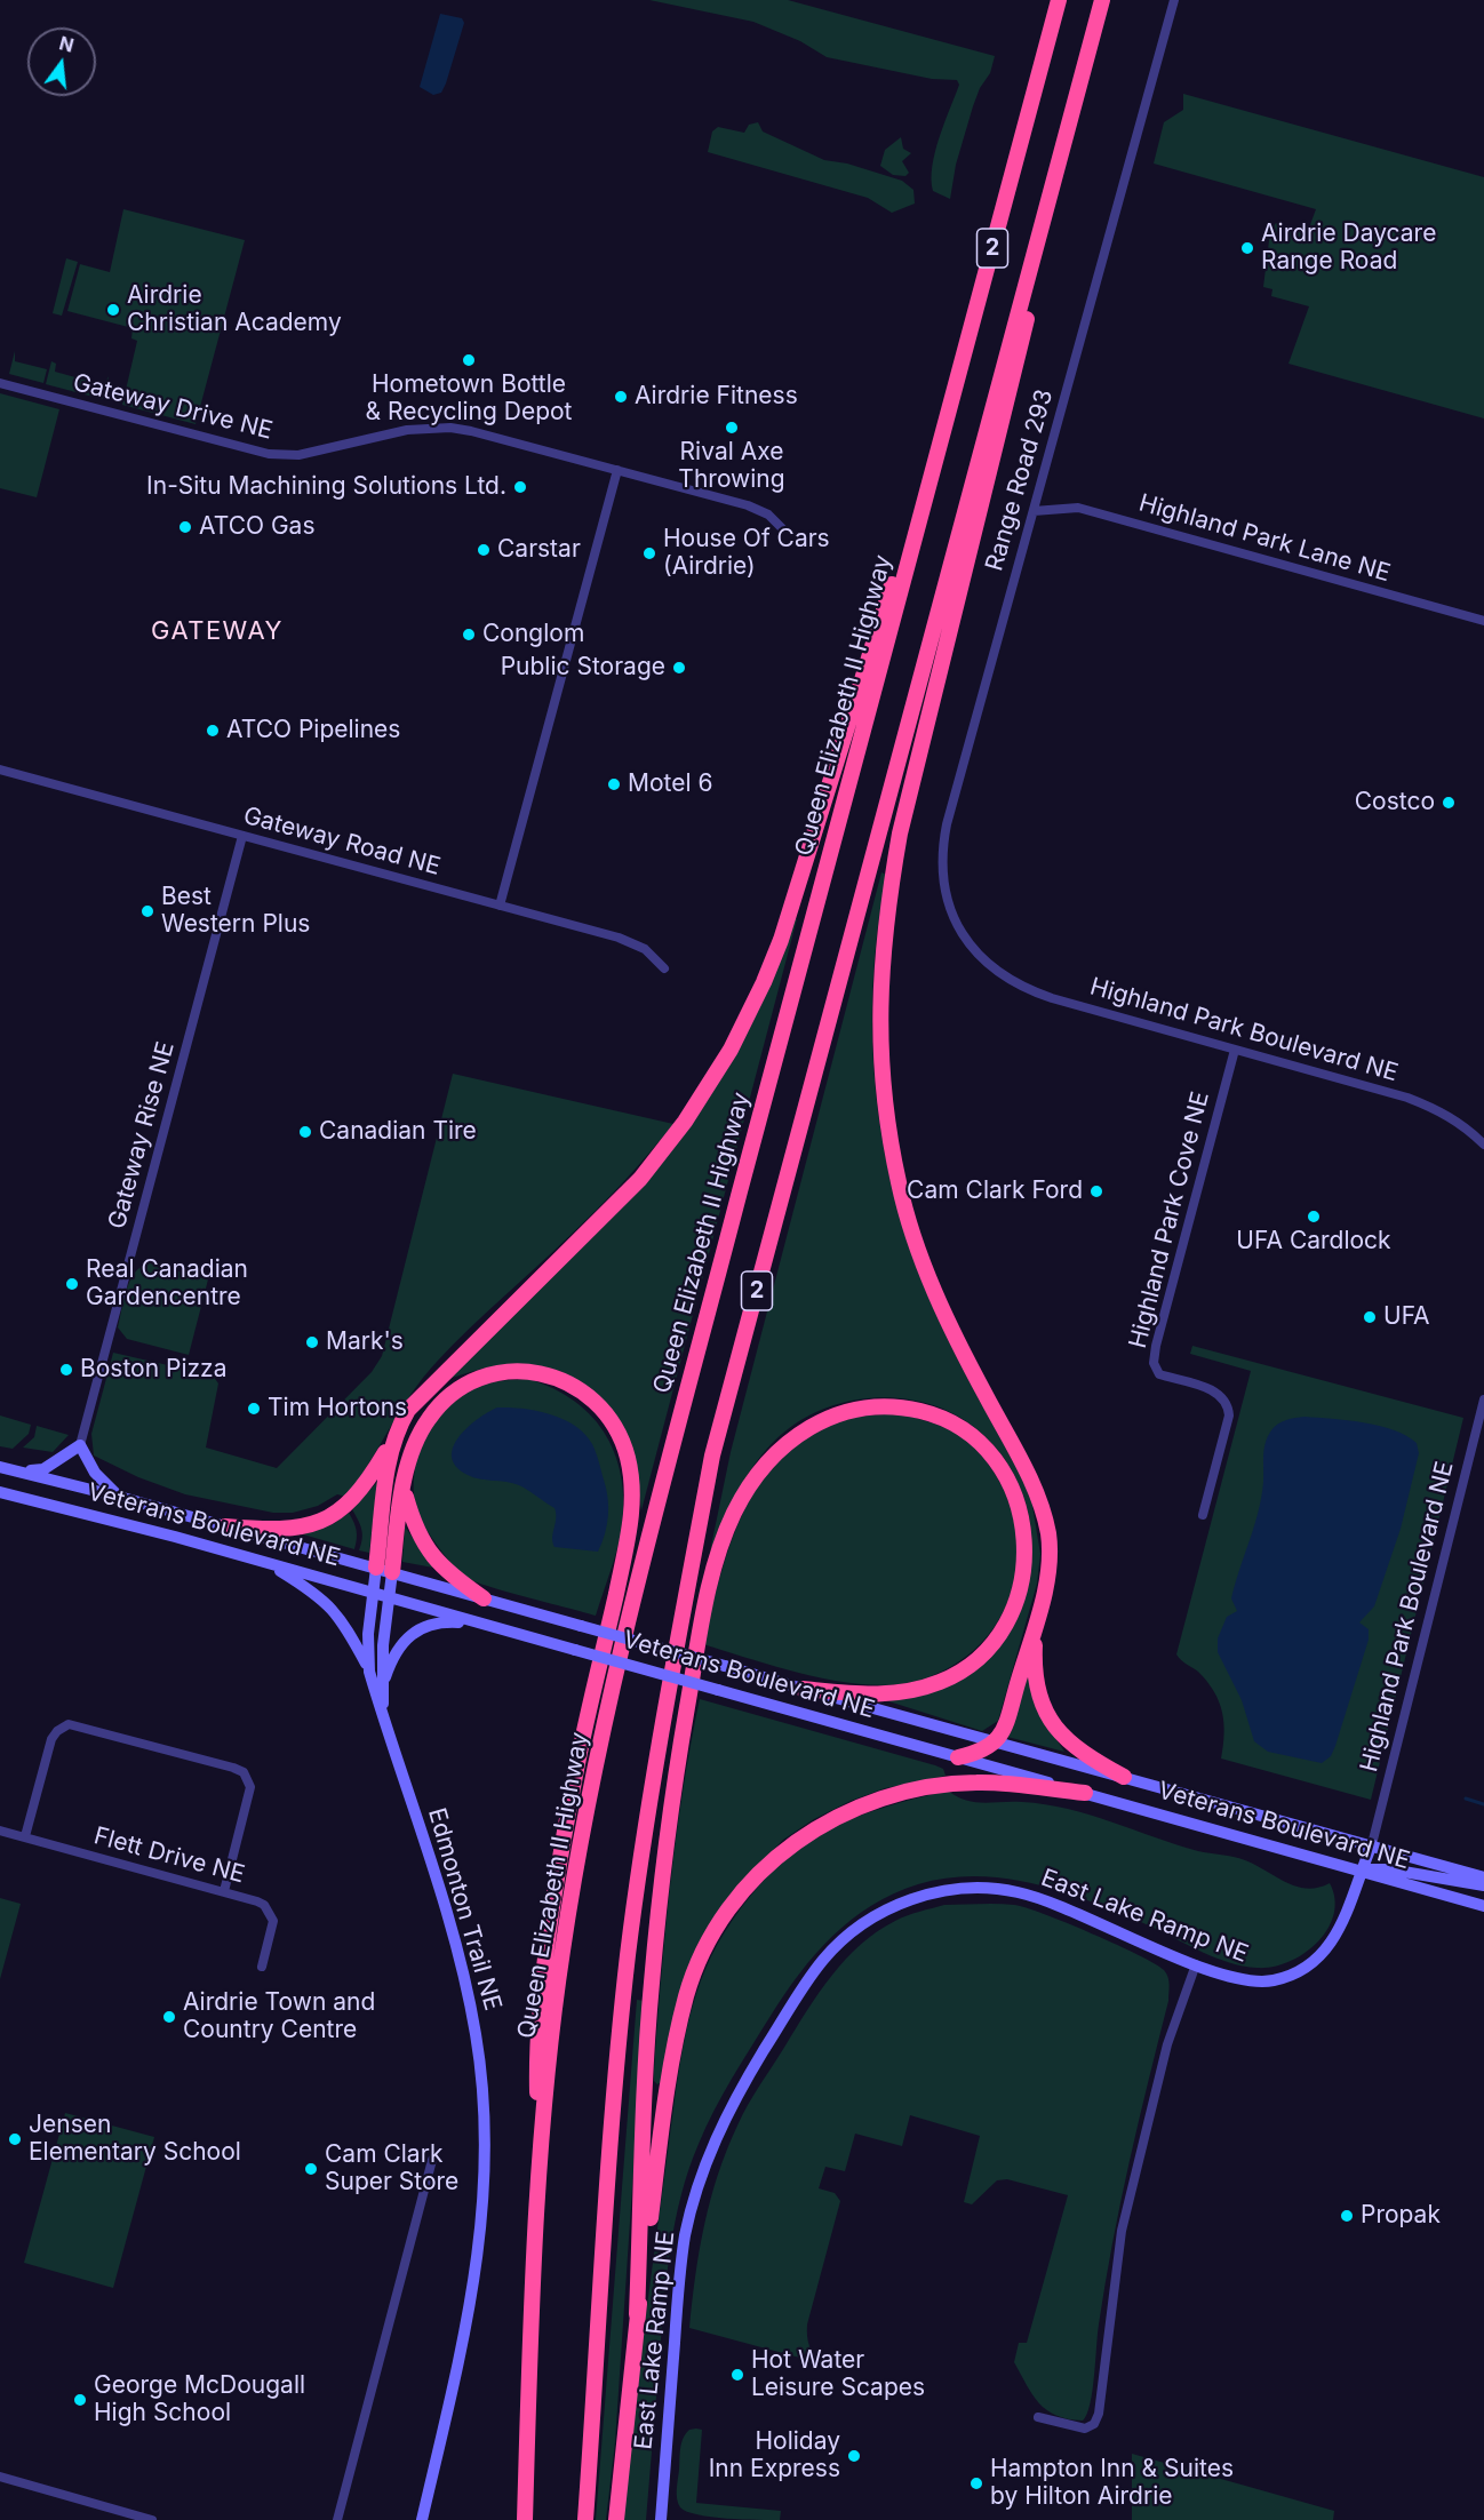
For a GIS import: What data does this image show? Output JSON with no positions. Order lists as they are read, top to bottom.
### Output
{
  "streets": {
    "highway": ["2", "Queen Elizabeth II Highway"],
    "main road": ["Veterans Boulevard NE", "Edmonton Trail NE", "East Lake Ramp NE"],
    "street": [
      "Gateway Drive NE",
      "Range Road 293",
      "Highland Park Lane NE",
      "Gateway Road NE",
      "Highland Park Boulevard NE",
      "Gateway Rise NE",
      "Highland Park Cove NE",
      "Flett Drive NE"
    ]
  },
  "crossings": [
    ["Range Road 293", "Highland Park Lane NE"],
    ["Range Road 293", "Highland Park Boulevard NE"],
    ["Gateway Road NE", "Gateway Rise NE"],
    ["Highland Park Boulevard NE", "Highland Park Cove NE"],
    ["Highland Park Boulevard NE", "Veterans Boulevard NE"],
    ["Highland Park Boulevard NE", "East Lake Ramp NE"],
    ["Veterans Boulevard NE", "Edmonton Trail NE"],
    ["Veterans Boulevard NE", "East Lake Ramp NE"]
  ],
  "districts": ["GATEWAY"],
  "places": [
    "Airdrie Daycare Range Road",
    "Airdrie Christian Academy",
    "Hometown Bottle & Recycling Depot",
    "Airdrie Fitness",
    "Rival Axe Throwing",
    "In-Situ Machining Solutions Ltd.",
    "ATCO Gas",
    "Carstar",
    "House Of Cars (Airdrie)",
    "Conglom",
    "Public Storage",
    "ATCO Pipelines",
    "Motel 6",
    "Costco",
    "Best Western Plus",
    "Canadian Tire",
    "Cam Clark Ford",
    "UFA Cardlock",
    "Real Canadian Gardencentre",
    "UFA",
    "Mark's",
    "Boston Pizza",
    "Tim Hortons",
    "Airdrie Town and Country Centre",
    "Jensen Elementary School",
    "Cam Clark Super Store",
    "Propak",
    "Hot Water Leisure Scapes",
    "George McDougall High School",
    "Holiday Inn Express",
    "Hampton Inn & Suites by Hilton Airdrie"
  ],
  "north": "top"
}
